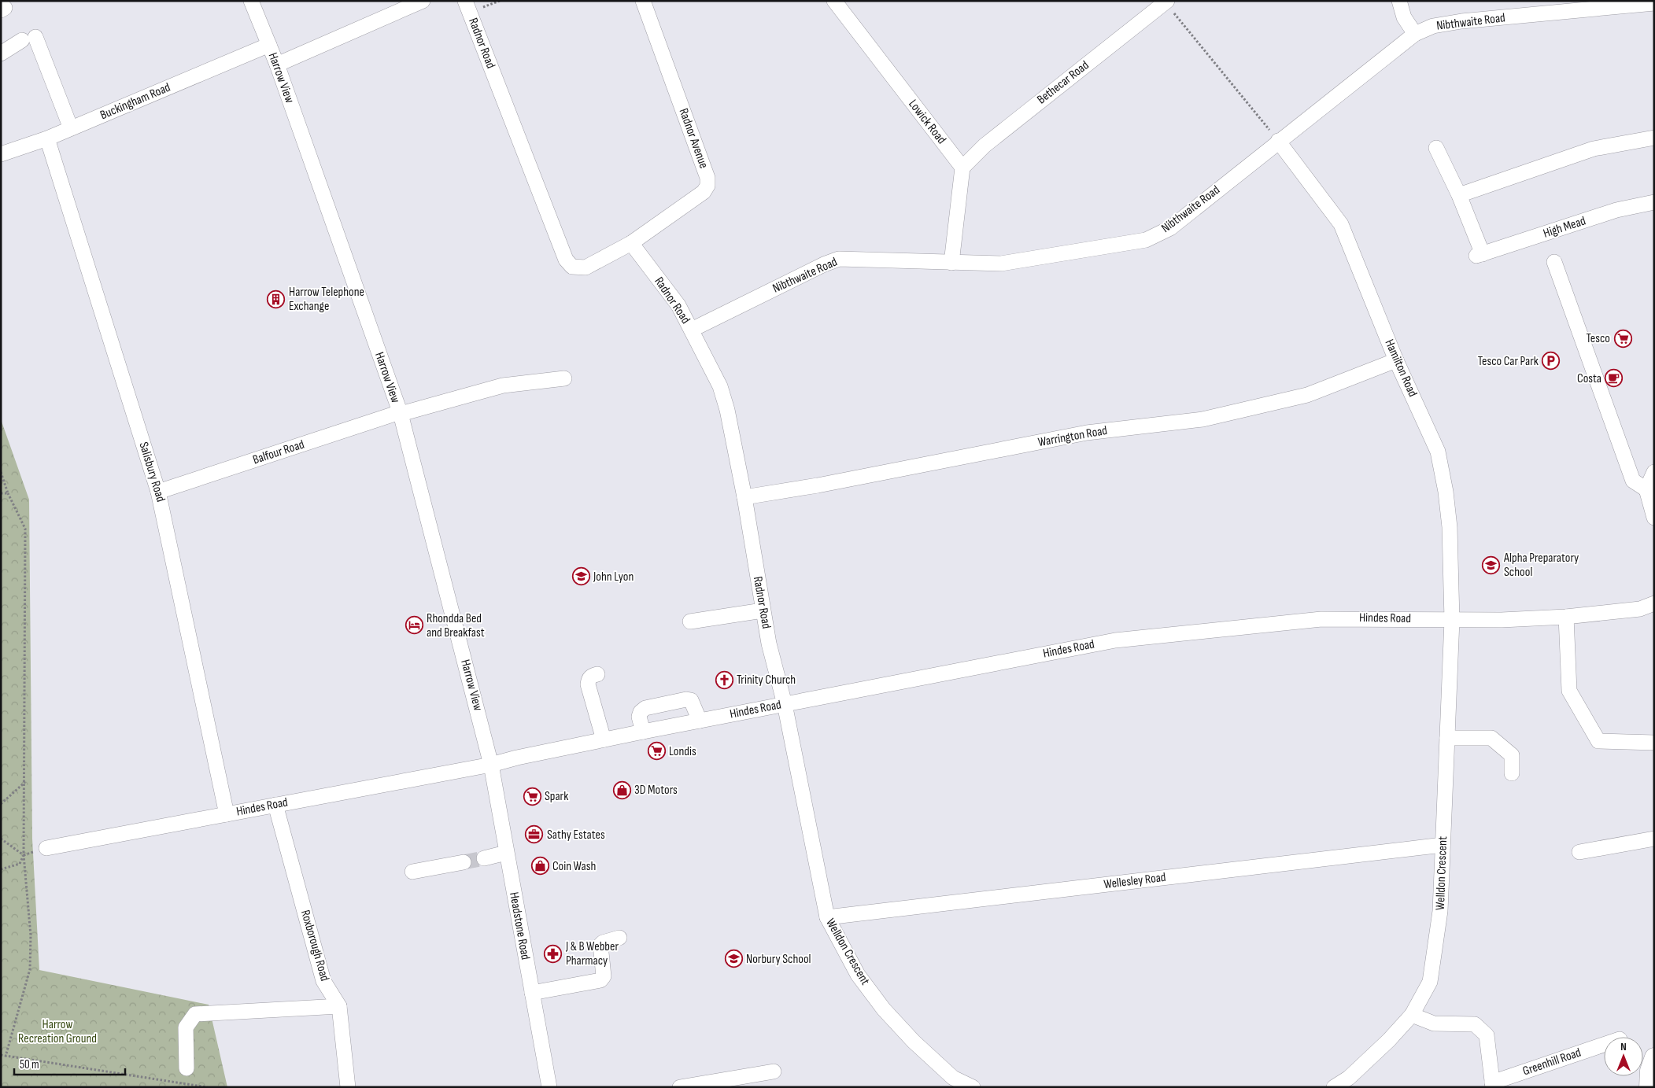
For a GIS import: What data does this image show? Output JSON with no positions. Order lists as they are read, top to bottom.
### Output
{
  "streets": {
    "street": [
      "Nibthwaite Road",
      "Radnor Road",
      "Harrow View",
      "Bethecar Road",
      "Buckingham Road",
      "Lowick Road",
      "Radnor Avenue",
      "High Mead",
      "Hamilton Road",
      "Warrington Road",
      "Balfour Road",
      "Salisbury Road",
      "Hindes Road",
      "Welldon Crescent",
      "Wellesley Road",
      "Headstone Road",
      "Roxborough Road",
      "Greenhill Road"
    ]
  },
  "crossings": [
    ["Nibthwaite Road", "Radnor Road"],
    ["Nibthwaite Road", "Hamilton Road"],
    ["Radnor Road", "Radnor Avenue"],
    ["Radnor Road", "Warrington Road"],
    ["Radnor Road", "Hindes Road"],
    ["Radnor Road", "Welldon Crescent"],
    ["Harrow View", "Buckingham Road"],
    ["Harrow View", "Balfour Road"],
    ["Harrow View", "Hindes Road"],
    ["Harrow View", "Headstone Road"],
    ["Bethecar Road", "Lowick Road"],
    ["Buckingham Road", "Salisbury Road"],
    ["Hamilton Road", "Warrington Road"],
    ["Hamilton Road", "Hindes Road"],
    ["Hamilton Road", "Welldon Crescent"],
    ["Balfour Road", "Salisbury Road"],
    ["Salisbury Road", "Hindes Road"],
    ["Hindes Road", "Welldon Crescent"],
    ["Hindes Road", "Headstone Road"],
    ["Hindes Road", "Roxborough Road"],
    ["Welldon Crescent", "Wellesley Road"],
    ["Welldon Crescent", "Greenhill Road"]
  ],
  "parks": ["Harrow Recreation Ground"],
  "places": {
    "building": ["Harrow Telephone Exchange"],
    "supermarket": ["Tesco", "Londis", "Spark"],
    "parking": ["Tesco Car Park"],
    "cafe": ["Costa"],
    "school or university": ["Alpha Preparatory School", "John Lyon", "Norbury School"],
    "hotel": ["Rhondda Bed and Breakfast"],
    "church": ["Trinity Church"],
    "shop": ["3D Motors", "Coin Wash"],
    "office": ["Sathy Estates"],
    "pharmacy": ["J & B Webber Pharmacy"]
  },
  "scale_bar": "50 m",
  "north": "top"
}
